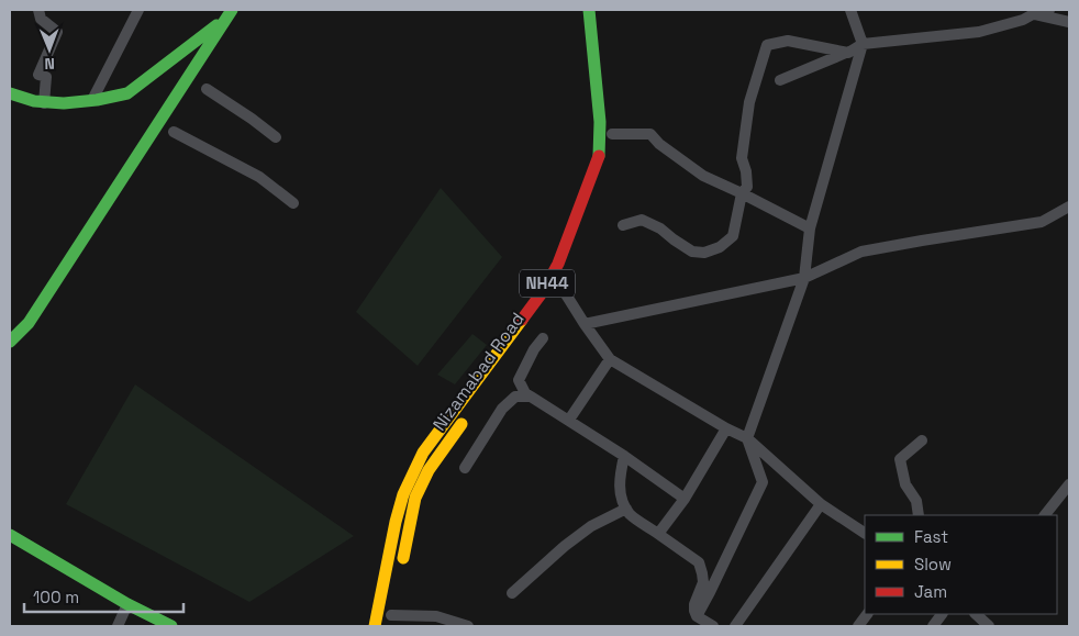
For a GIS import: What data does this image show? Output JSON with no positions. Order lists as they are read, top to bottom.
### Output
{
  "streets": {
    "main road": ["NH44", "Nizamabad Road"]
  },
  "legend": ["Fast", "Slow", "Jam"],
  "scale_bar": "100 m",
  "north": "bottom"
}
